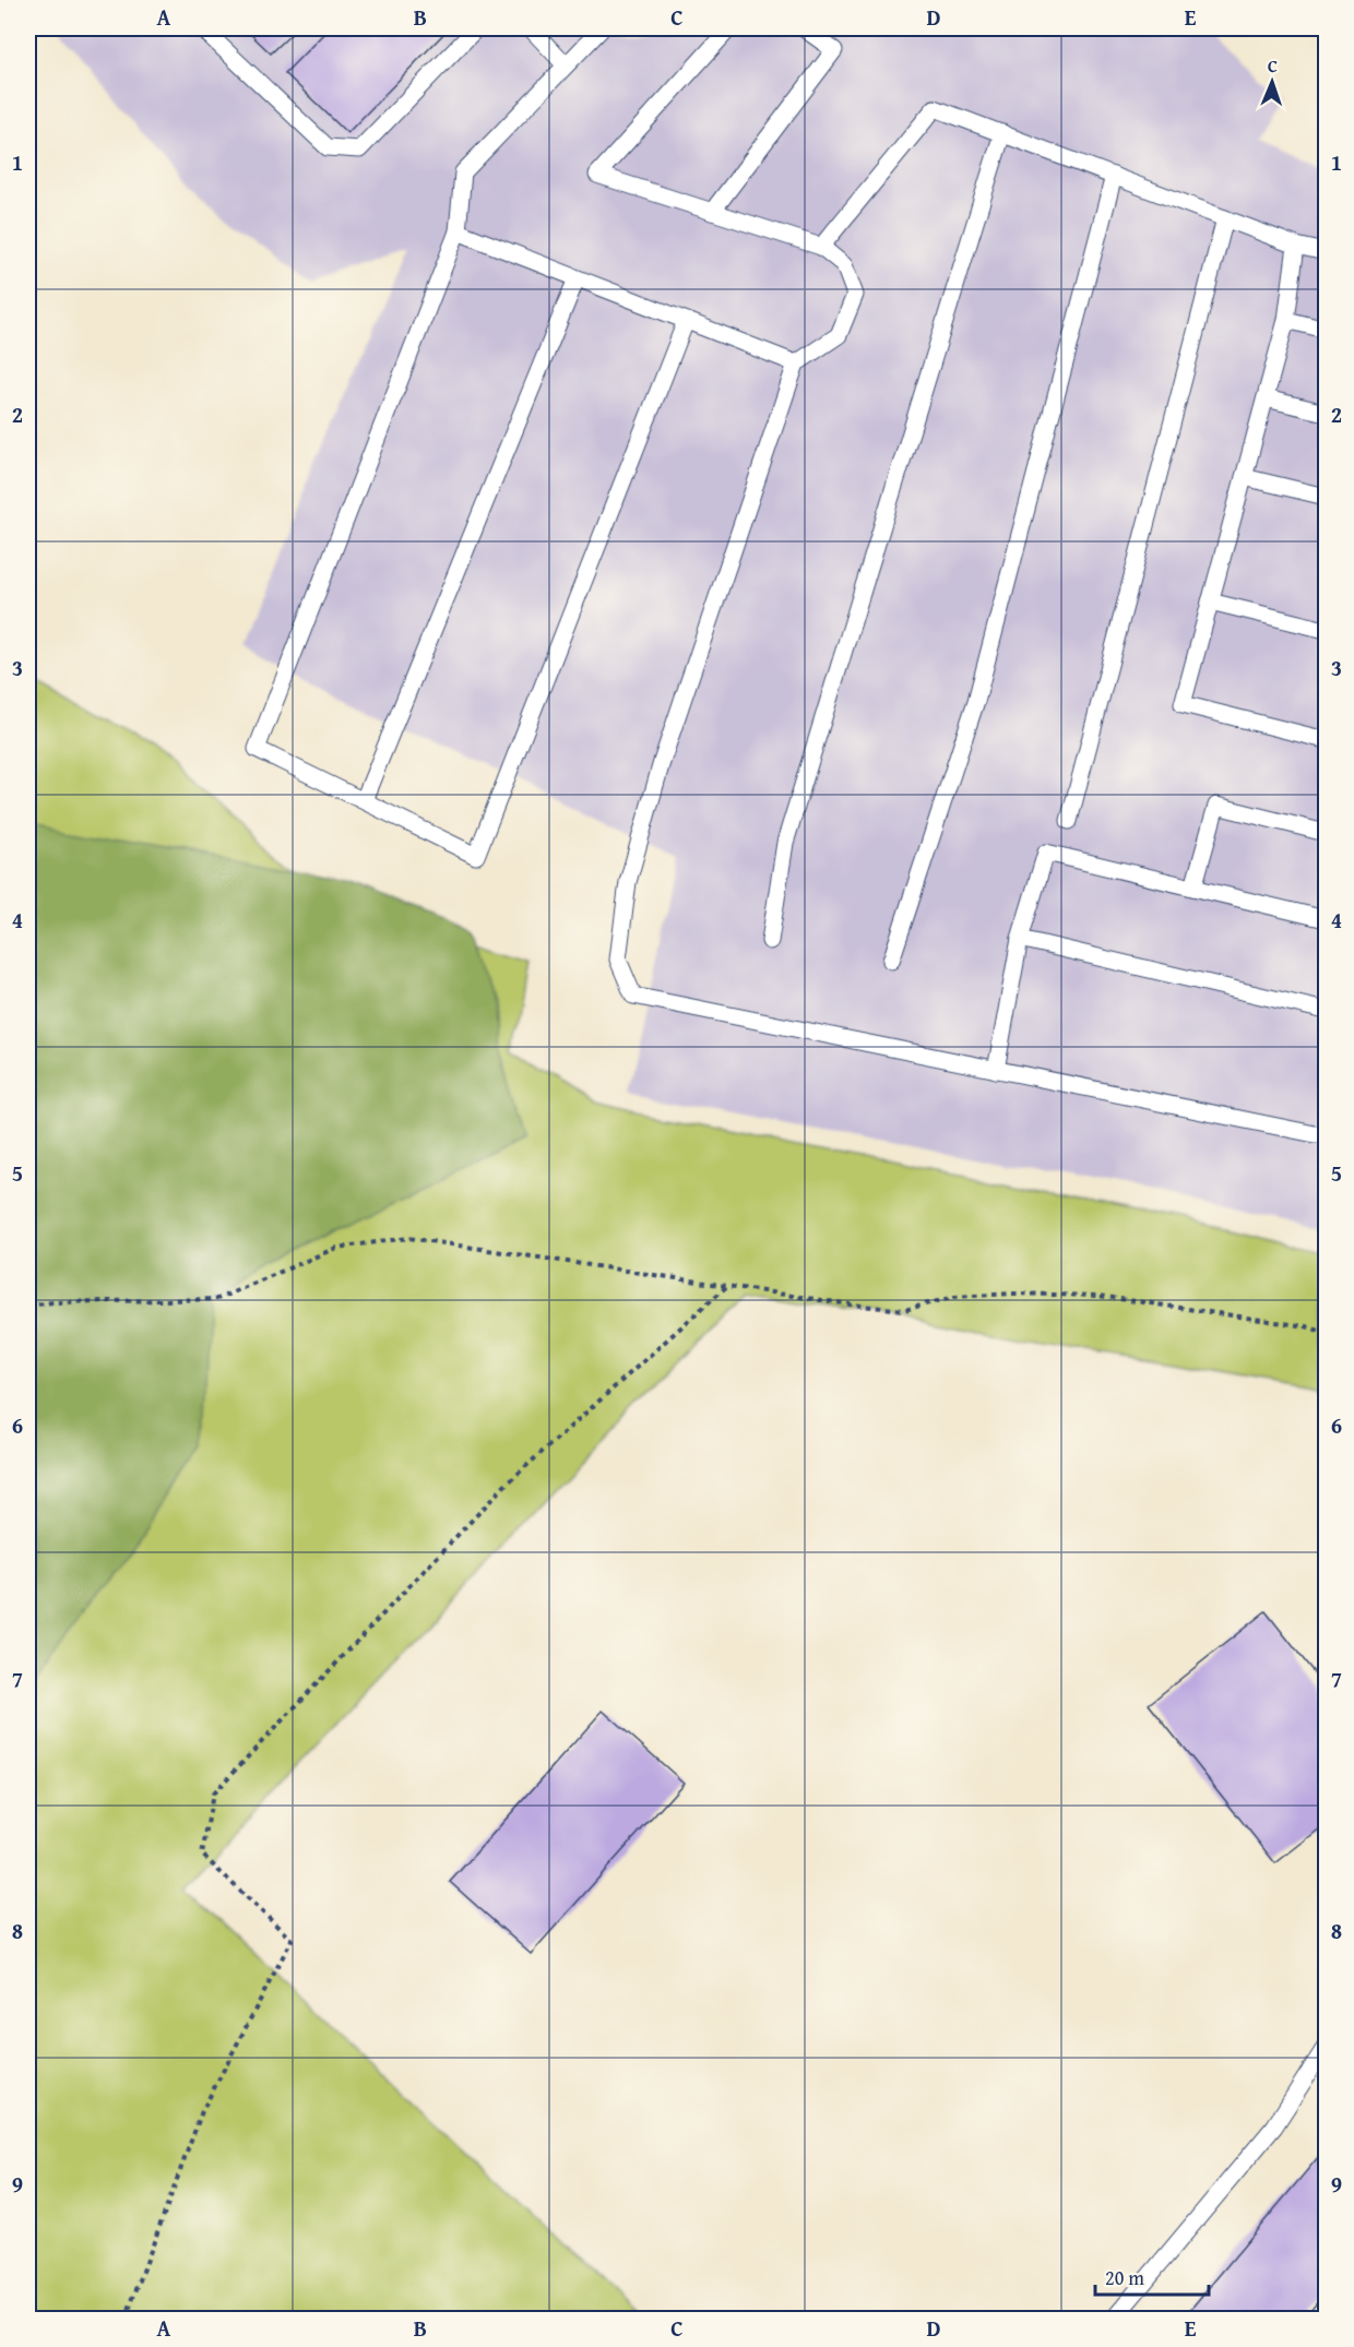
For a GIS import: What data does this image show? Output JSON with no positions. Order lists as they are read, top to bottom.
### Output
{
  "scale_bar": "20 m",
  "north": "top",
  "grid": {
    "columns": [
      "A",
      "B",
      "C",
      "D",
      "E"
    ],
    "rows": [
      "1",
      "2",
      "3",
      "4",
      "5",
      "6",
      "7",
      "8",
      "9"
    ]
  }
}
